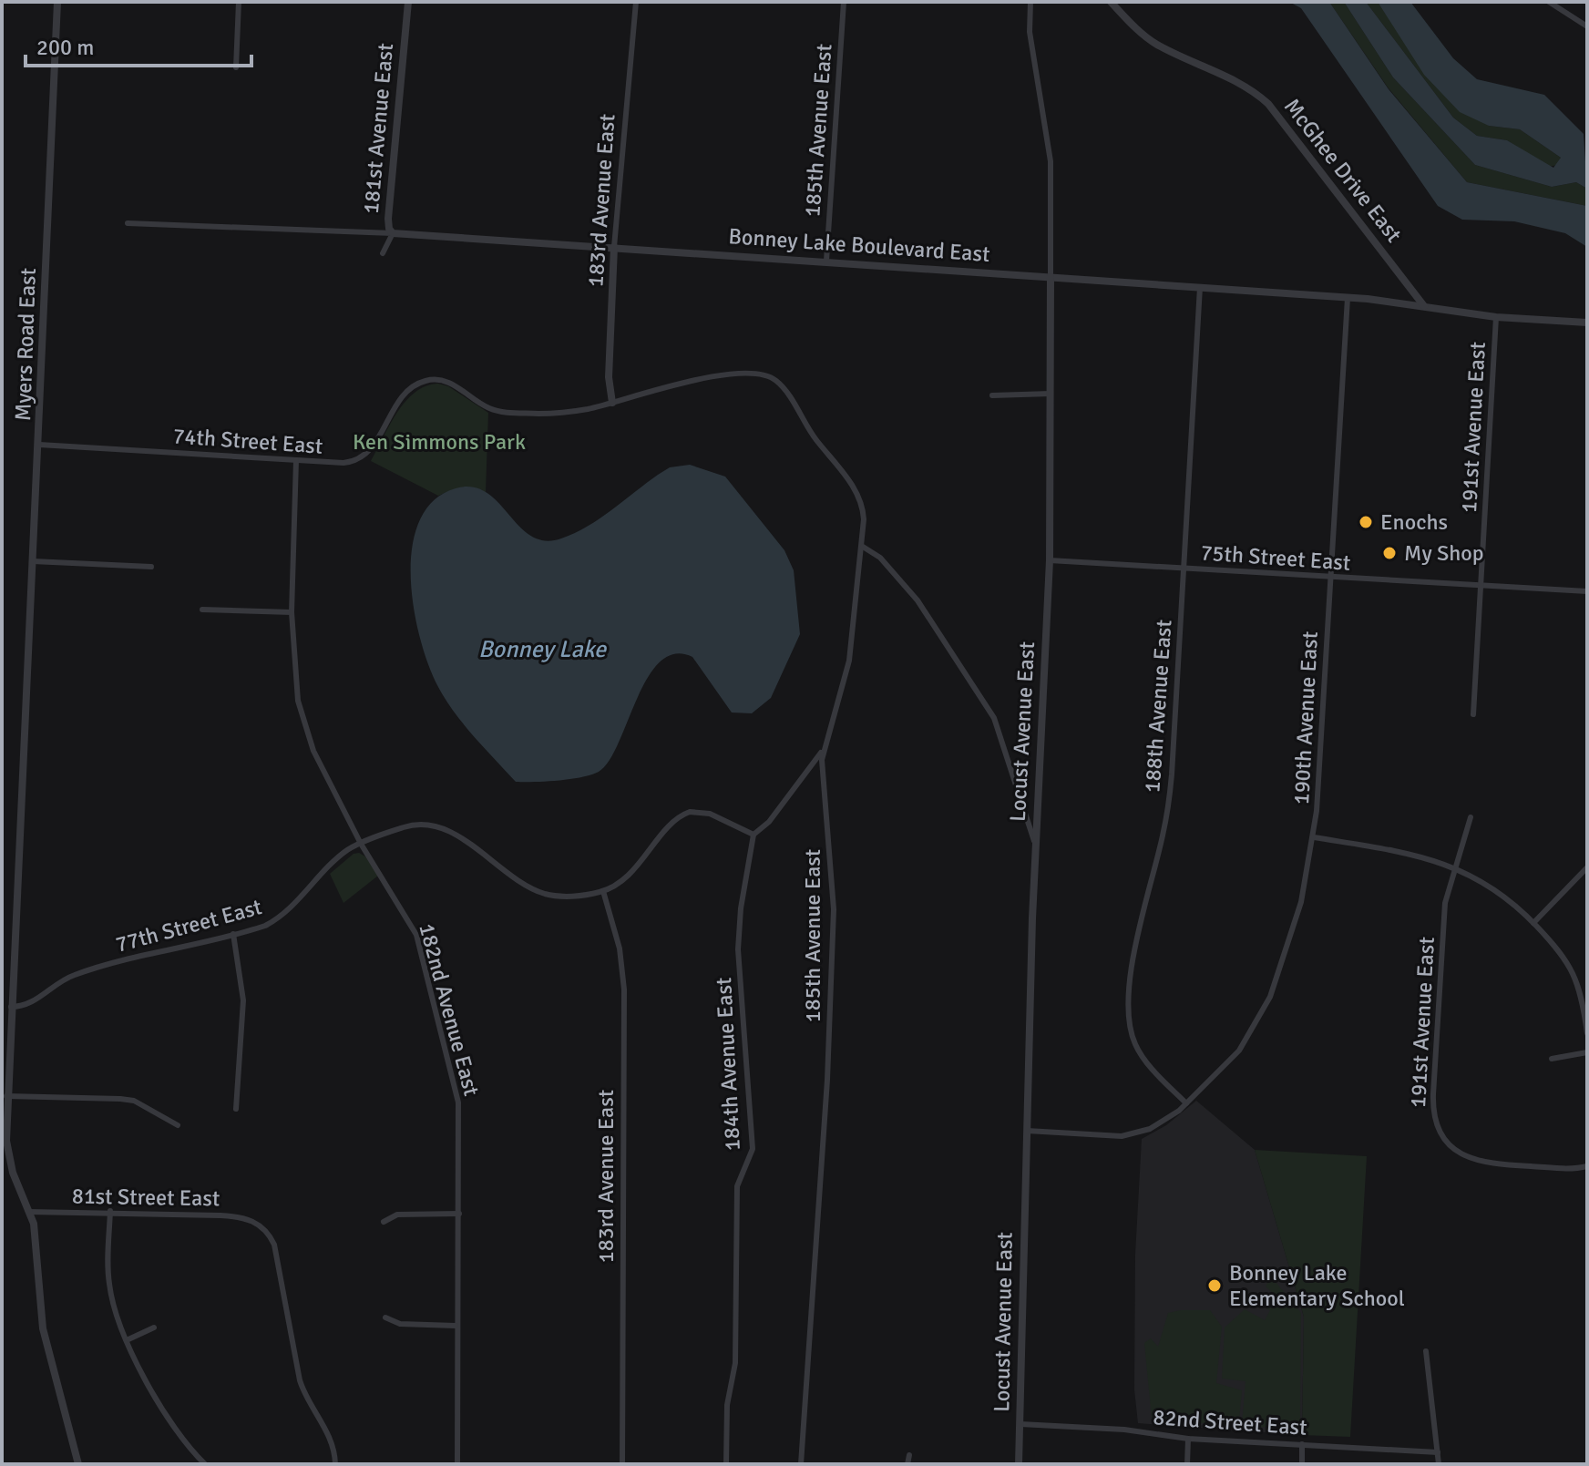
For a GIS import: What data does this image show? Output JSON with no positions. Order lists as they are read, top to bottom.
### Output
{
  "streets": {
    "street": [
      "181st Avenue East",
      "185th Avenue East",
      "McGhee Drive East",
      "183rd Avenue East",
      "Bonney Lake Boulevard East",
      "Myers Road East",
      "191st Avenue East",
      "74th Street East",
      "75th Street East",
      "188th Avenue East",
      "190th Avenue East",
      "Locust Avenue East",
      "77th Street East",
      "182nd Avenue East",
      "184th Avenue East",
      "81st Street East",
      "82nd Street East"
    ]
  },
  "crossings": [
    ["181st Avenue East", "Bonney Lake Boulevard East"],
    ["185th Avenue East", "Bonney Lake Boulevard East"],
    ["185th Avenue East", "74th Street East"],
    ["McGhee Drive East", "Bonney Lake Boulevard East"],
    ["183rd Avenue East", "Bonney Lake Boulevard East"],
    ["183rd Avenue East", "74th Street East"],
    ["183rd Avenue East", "77th Street East"],
    ["Bonney Lake Boulevard East", "191st Avenue East"],
    ["Bonney Lake Boulevard East", "188th Avenue East"],
    ["Bonney Lake Boulevard East", "190th Avenue East"],
    ["Bonney Lake Boulevard East", "Locust Avenue East"],
    ["Myers Road East", "74th Street East"],
    ["Myers Road East", "77th Street East"],
    ["Myers Road East", "81st Street East"],
    ["191st Avenue East", "75th Street East"],
    ["74th Street East", "182nd Avenue East"],
    ["75th Street East", "188th Avenue East"],
    ["75th Street East", "190th Avenue East"],
    ["75th Street East", "Locust Avenue East"],
    ["188th Avenue East", "190th Avenue East"],
    ["190th Avenue East", "Locust Avenue East"],
    ["Locust Avenue East", "82nd Street East"],
    ["77th Street East", "182nd Avenue East"],
    ["77th Street East", "184th Avenue East"]
  ],
  "water": ["Bonney Lake"],
  "parks": ["Ken Simmons Park"],
  "places": ["Enochs", "My Shop", "Bonney Lake Elementary School"],
  "scale_bar": "200 m"
}
